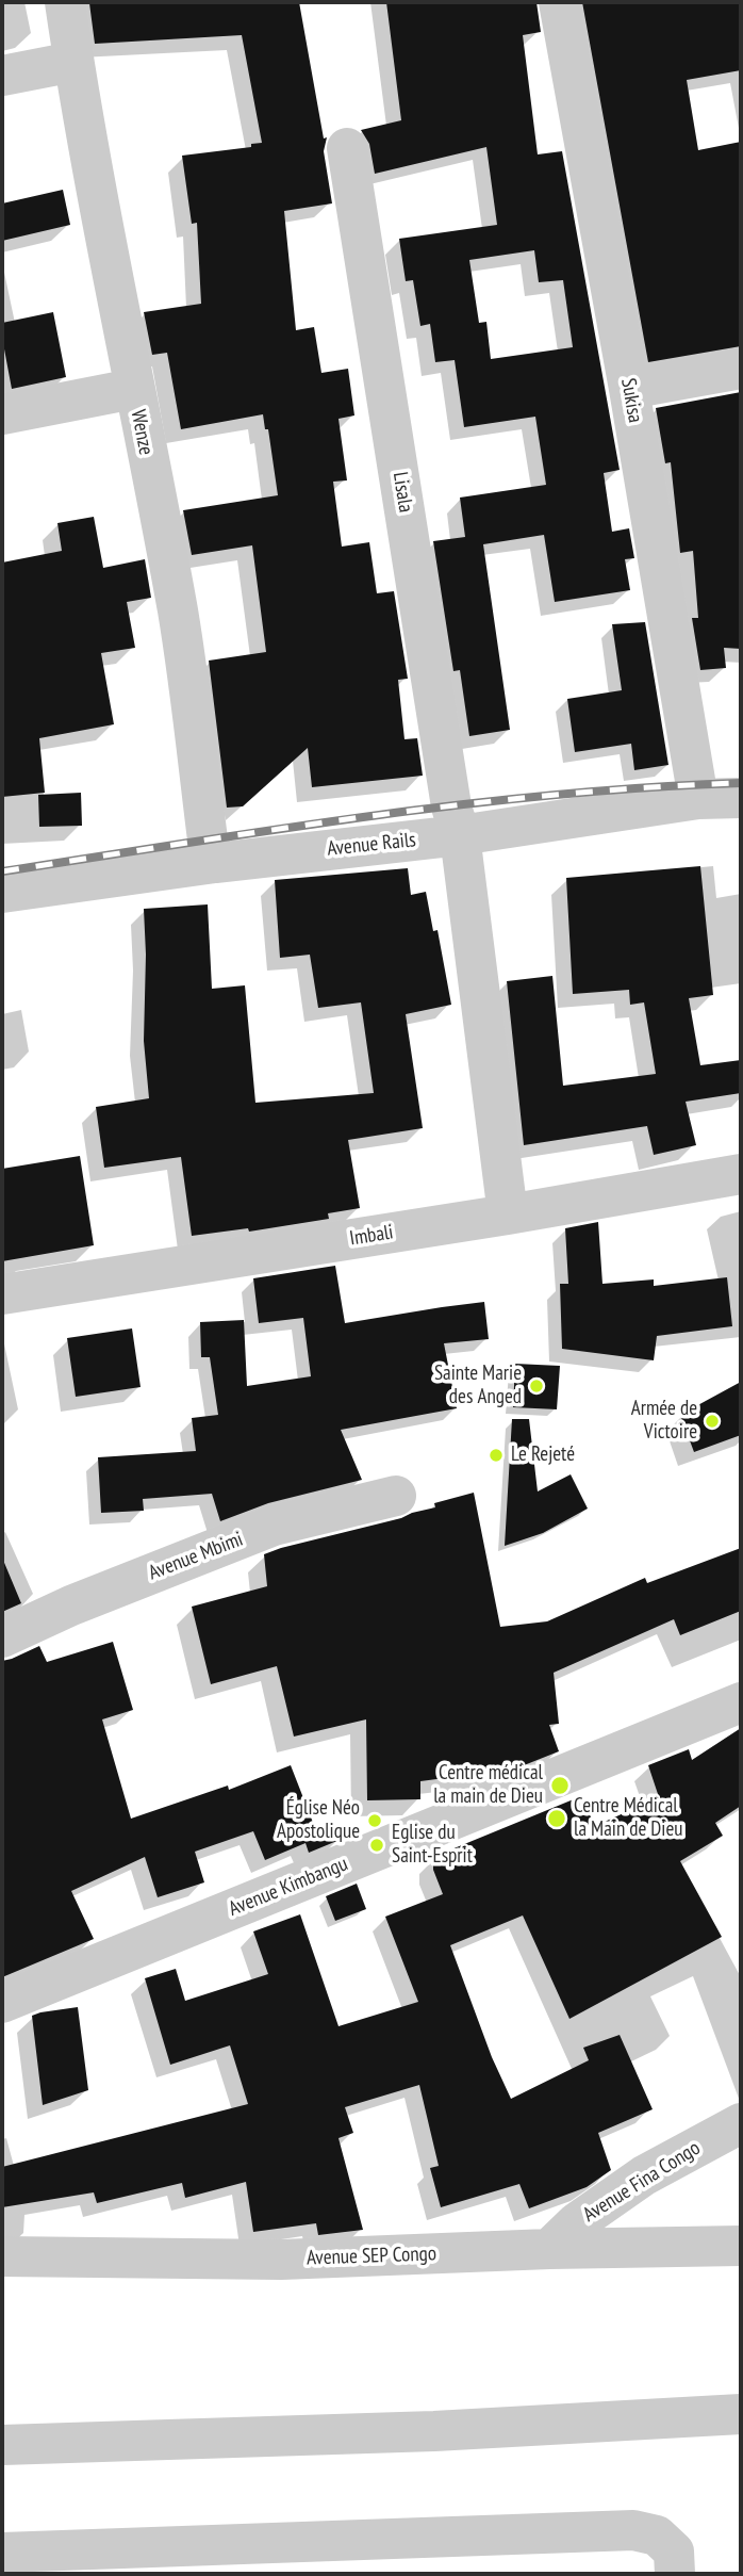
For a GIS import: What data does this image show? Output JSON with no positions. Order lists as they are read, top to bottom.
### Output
{
  "streets": {
    "street": [
      "Sukisa",
      "Wenze",
      "Lisala",
      "Avenue Rails",
      "Imbali",
      "Avenue Mbimi",
      "Avenue Kimbangu",
      "Avenue Fina Congo",
      "Avenue SEP Congo"
    ]
  },
  "crossings": [
    ["Sukisa", "Avenue Rails"],
    ["Wenze", "Avenue Rails"],
    ["Lisala", "Avenue Rails"],
    ["Lisala", "Imbali"],
    ["Avenue Fina Congo", "Avenue SEP Congo"]
  ],
  "places": [
    "Sainte Marie des Anged",
    "Armée de Victoire",
    "Le Rejeté",
    "Centre médical la main de Dieu",
    "Centre Médical la Main de Dieu",
    "Église Néo Apostolique",
    "Eglise du Saint-Esprit"
  ]
}
